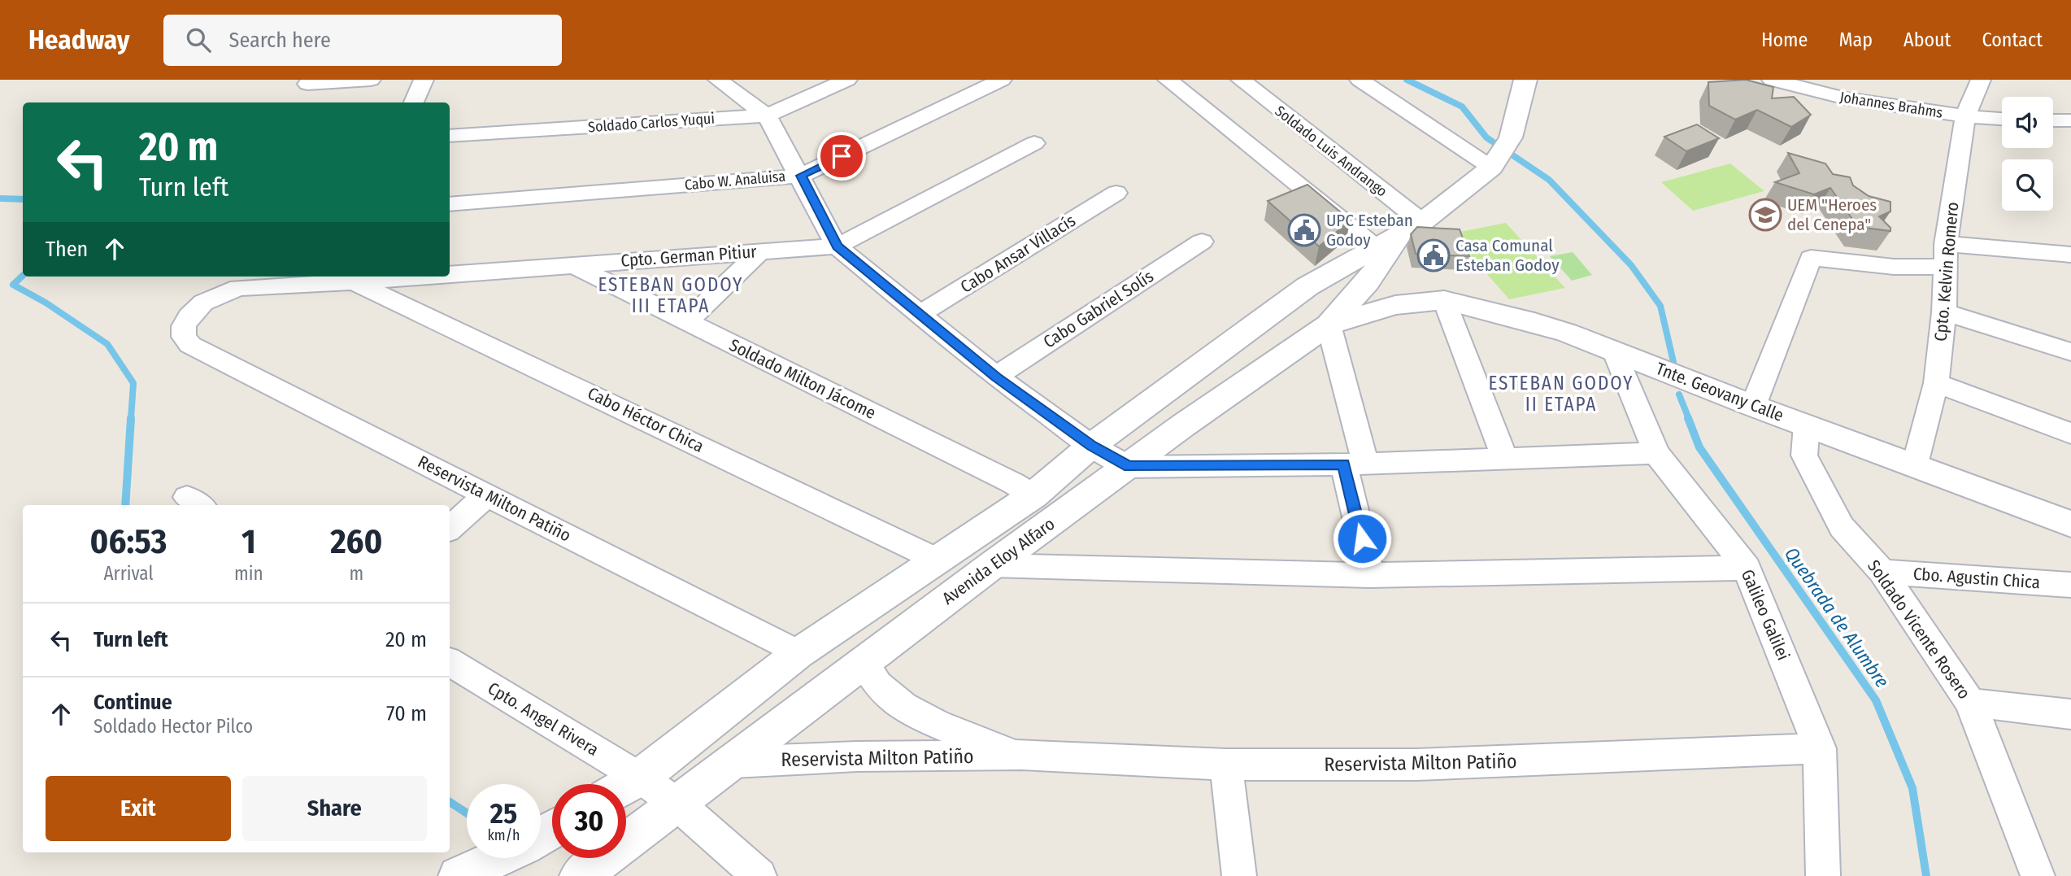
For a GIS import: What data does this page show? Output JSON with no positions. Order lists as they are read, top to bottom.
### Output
{
  "streets": {
    "street": [
      "Johannes Brahms",
      "Soldado Carlos Yuqui",
      "Soldado Luis Andrango",
      "Cabo W. Analuisa",
      "Cabo Ansar Villacís",
      "Cpto. German Pitiur",
      "Cpto. Kelvin Romero",
      "Cabo Gabriel Solís",
      "Soldado Milton Jácome",
      "Tnte. Geovany Calle",
      "Cabo Héctor Chica",
      "Reservista Milton Patiño",
      "Avenida Eloy Alfaro",
      "Cbo. Agustin Chica",
      "Galileo Galilei",
      "Soldado Vicente Rosero",
      "Cpto. Angel Rivera"
    ]
  },
  "crossings": [
    ["Johannes Brahms", "Cpto. Kelvin Romero"],
    ["Soldado Luis Andrango", "Avenida Eloy Alfaro"],
    ["Cpto. German Pitiur", "Soldado Milton Jácome"],
    ["Cpto. German Pitiur", "Cabo Héctor Chica"],
    ["Cpto. German Pitiur", "Reservista Milton Patiño"],
    ["Cpto. Kelvin Romero", "Tnte. Geovany Calle"],
    ["Soldado Milton Jácome", "Avenida Eloy Alfaro"],
    ["Tnte. Geovany Calle", "Avenida Eloy Alfaro"],
    ["Tnte. Geovany Calle", "Galileo Galilei"],
    ["Tnte. Geovany Calle", "Soldado Vicente Rosero"],
    ["Cabo Héctor Chica", "Avenida Eloy Alfaro"],
    ["Reservista Milton Patiño", "Avenida Eloy Alfaro"],
    ["Reservista Milton Patiño", "Galileo Galilei"],
    ["Avenida Eloy Alfaro", "Cpto. Angel Rivera"],
    ["Cbo. Agustin Chica", "Soldado Vicente Rosero"]
  ],
  "districts": ["ESTEBAN GODOY III ETAPA", "ESTEBAN GODOY II ETAPA"],
  "water": ["Quebrada de Alumbre"],
  "places": {
    "school or university": ["UEM \"Heroes del Cenepa\""],
    "public building": ["UPC Esteban Godoy", "Casa Comunal Esteban Godoy"]
  },
  "page": {
    "header": "Headway",
    "search": "Search here",
    "nav": [
      "Home",
      "Map",
      "About",
      "Contact"
    ],
    "turn": ["20 m", "Turn left"],
    "then": "Then",
    "eta": [
      "06:53",
      "Arrival",
      "1",
      "min",
      "260",
      "m"
    ],
    "list": [
      {
        "name": "Turn left",
        "value": "20 m"
      },
      {
        "name": "Continue",
        "note": "Soldado Hector Pilco",
        "value": "70 m"
      }
    ],
    "buttons": ["Exit", "Share"],
    "speed": "25 km/h",
    "limit": "30"
  }
}
